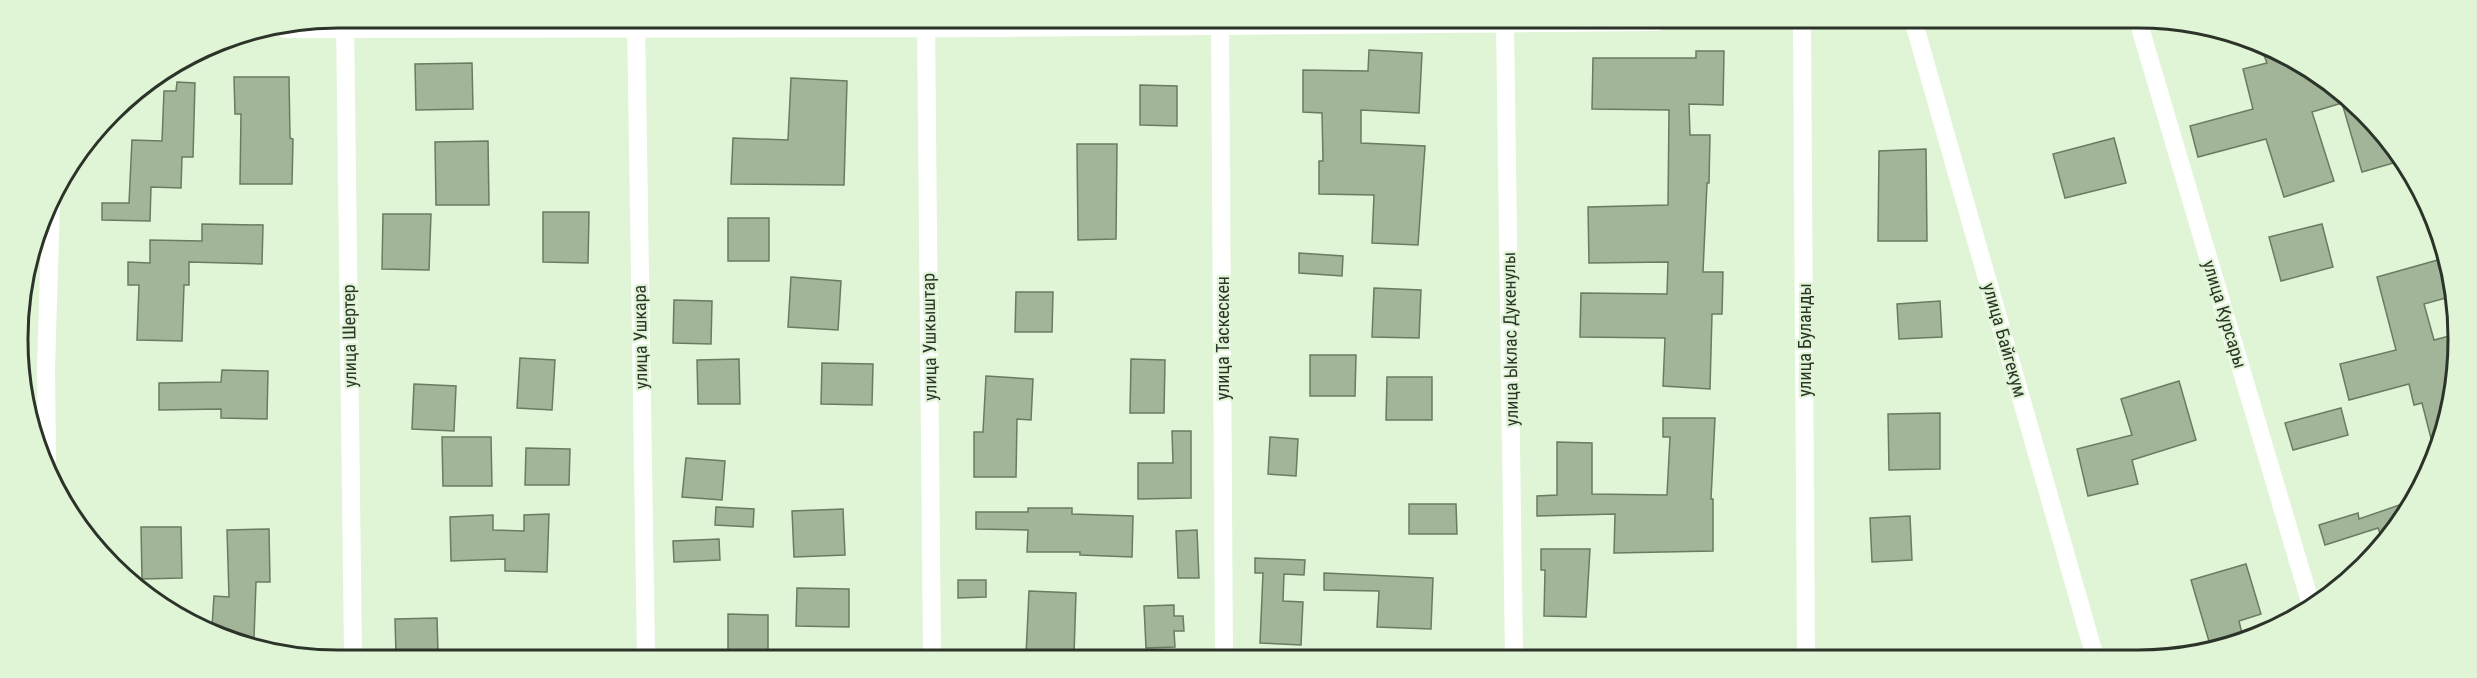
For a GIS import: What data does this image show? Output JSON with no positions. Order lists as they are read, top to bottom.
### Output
{
  "streets": {
    "street": [
      "улица Курсары",
      "улица Шертер",
      "улица Ушкара",
      "улица Ушкыштар",
      "улица Таскескен",
      "улица Ыклас Дукенулы",
      "улица Буланды",
      "улица Байгекум"
    ]
  }
}
